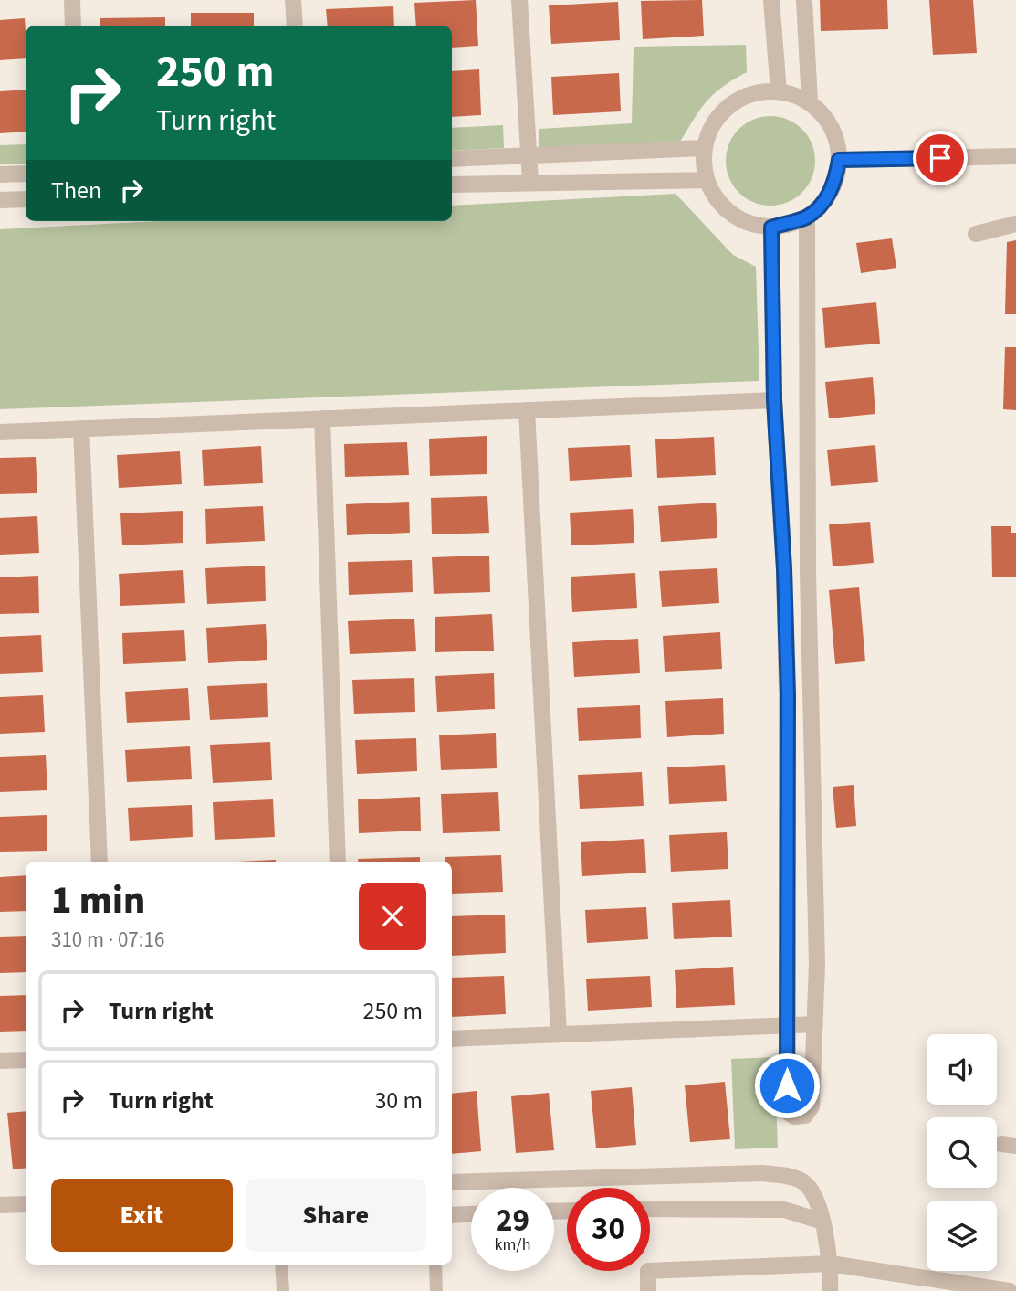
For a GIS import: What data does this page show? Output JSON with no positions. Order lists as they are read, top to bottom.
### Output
{
  "page": {
    "turn": ["250 m", "Turn right"],
    "then": "Then",
    "heading": ["1 min", "310 m · 07:16"],
    "list": [
      {
        "name": "Turn right",
        "value": "250 m"
      },
      {
        "name": "Turn right",
        "value": "30 m"
      }
    ],
    "buttons": ["Exit", "Share"],
    "speed": "29 km/h",
    "limit": "30"
  }
}
